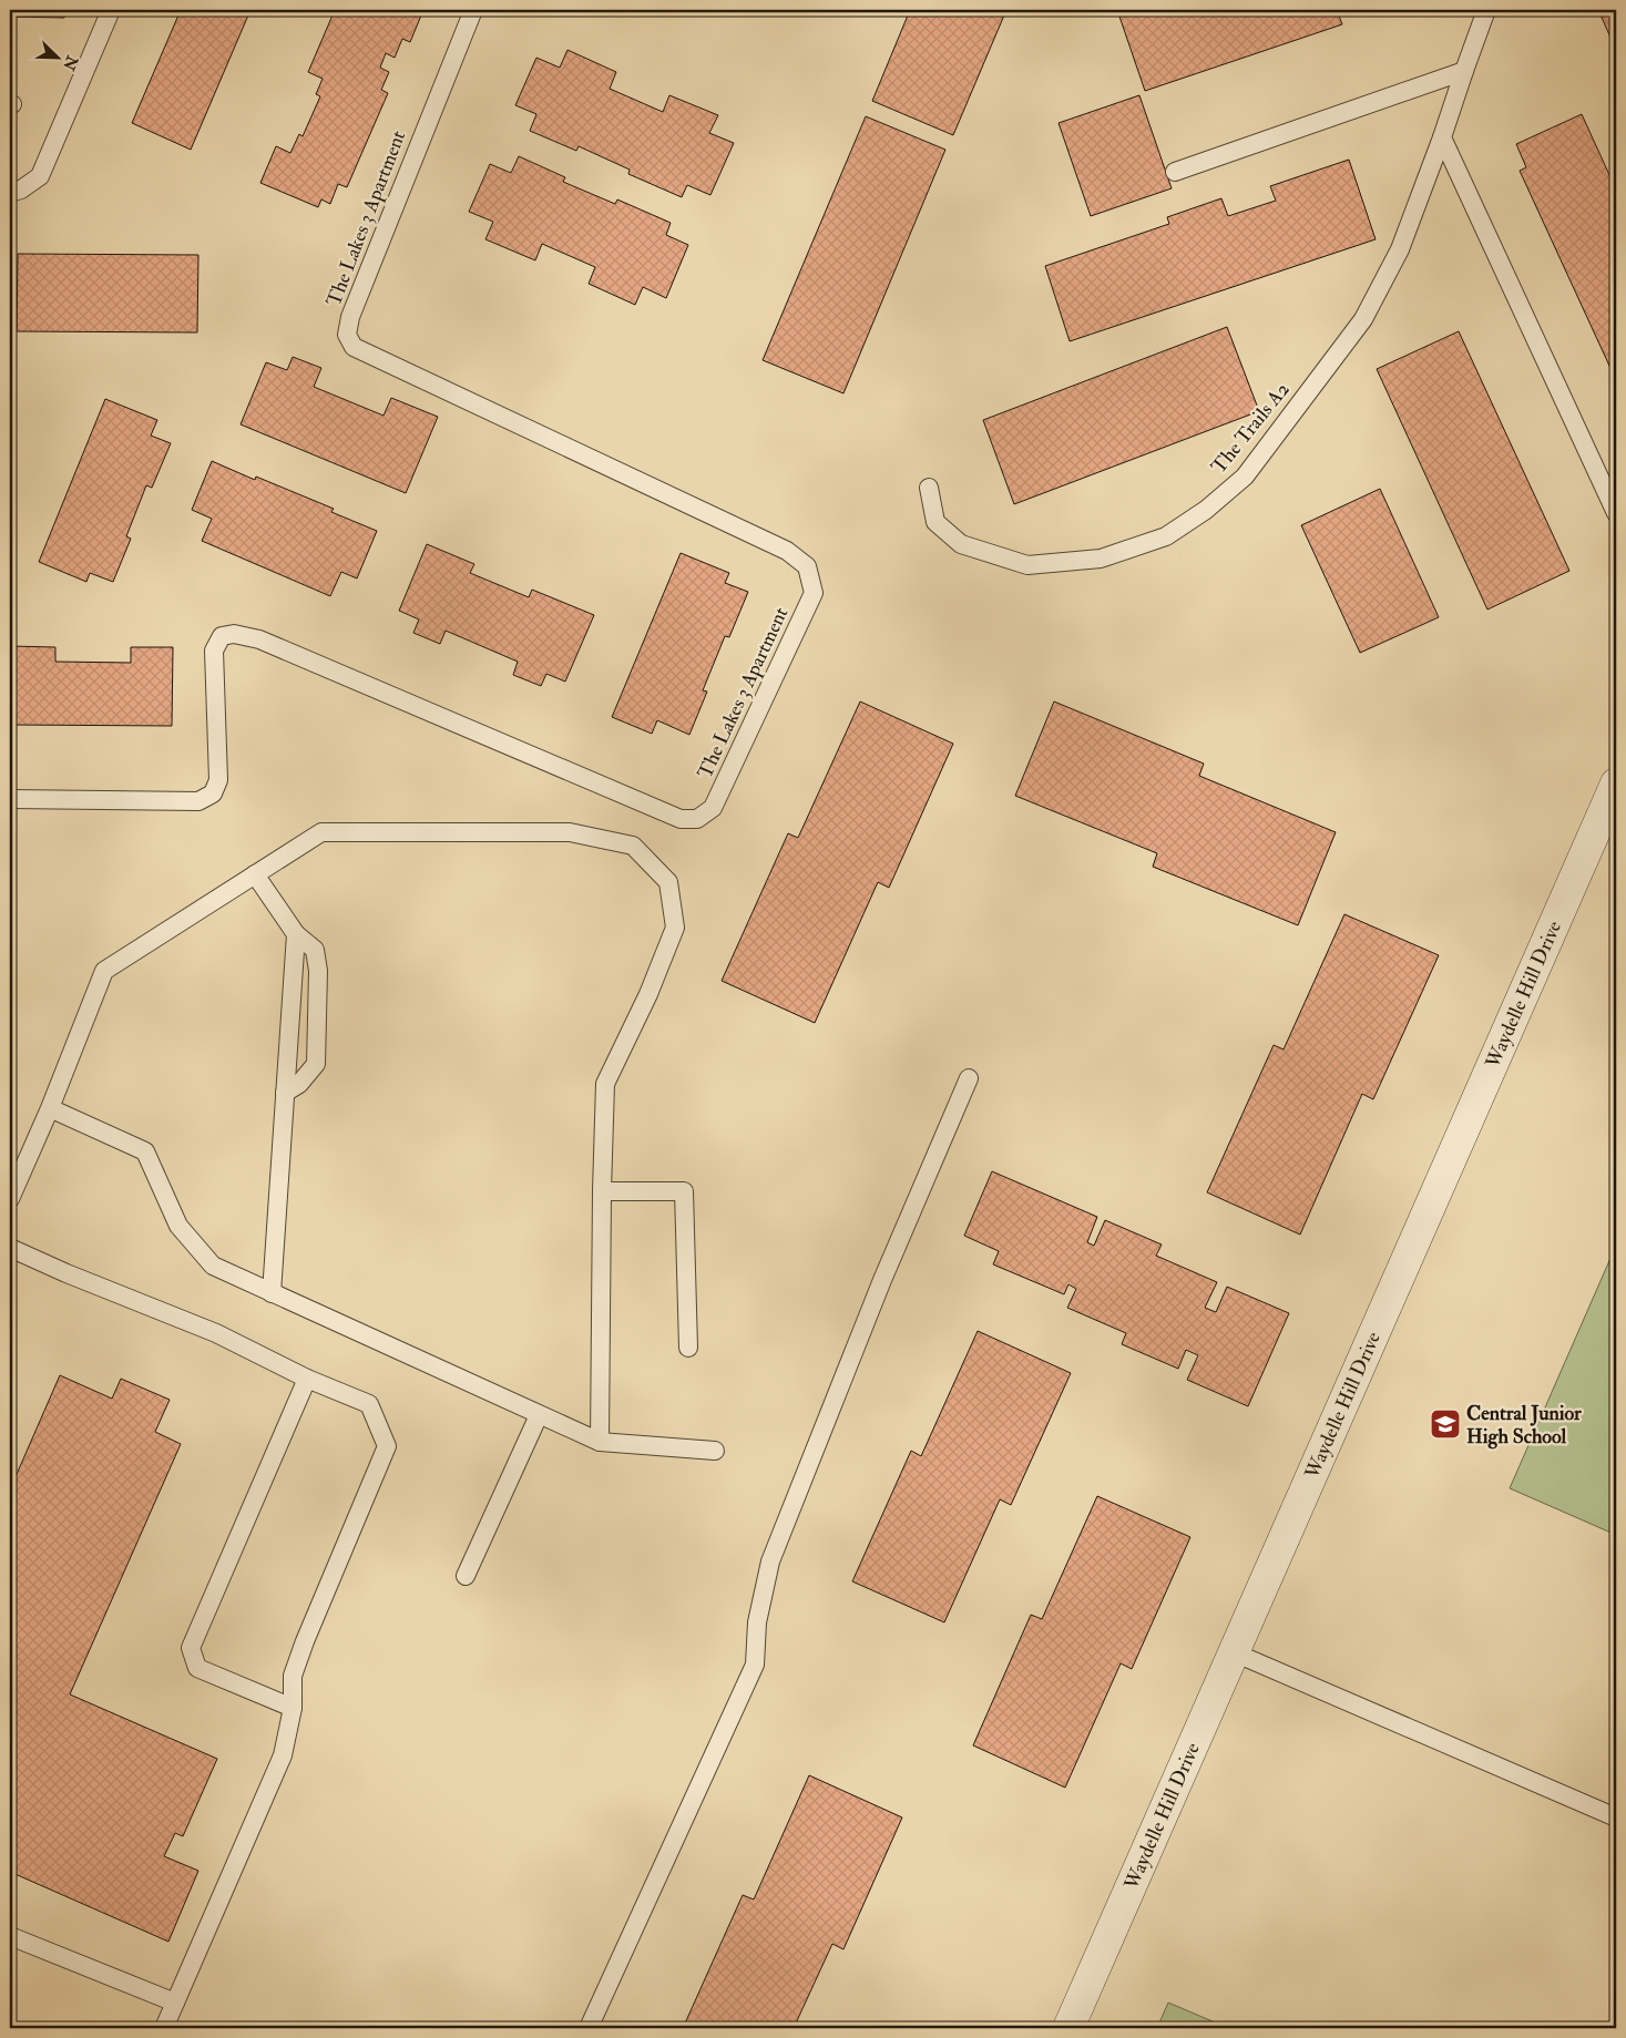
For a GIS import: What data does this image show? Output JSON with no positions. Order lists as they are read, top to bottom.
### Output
{
  "streets": {
    "street": ["Waydelle Hill Drive"],
    "lane": ["The Lakes 3 Apartment", "The Trails A2"]
  },
  "places": {
    "school or university": ["Central Junior High School"]
  },
  "north": "bottom right"
}
